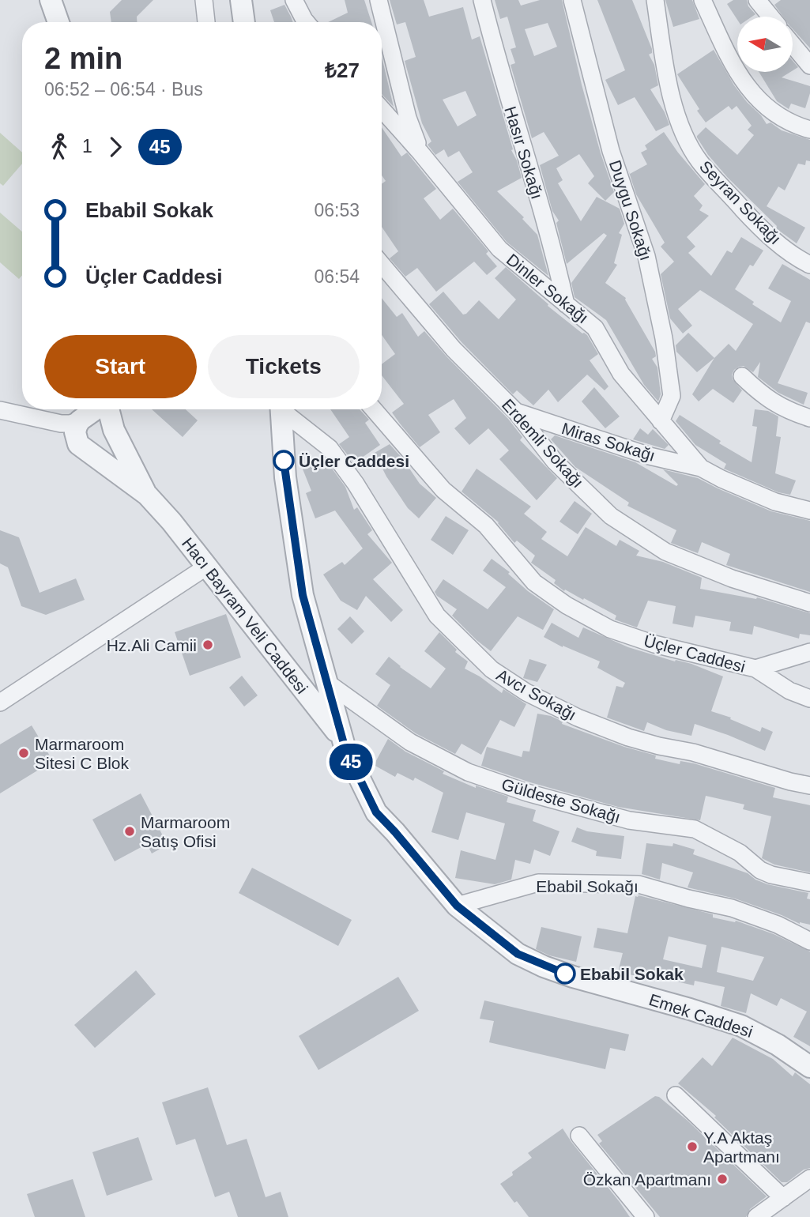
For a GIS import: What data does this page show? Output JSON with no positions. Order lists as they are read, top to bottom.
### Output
{
  "streets": {
    "street": [
      "Hasır Sokağı",
      "Seyran Sokağı",
      "Duygu Sokağı",
      "Dinler Sokağı",
      "Miras Sokağı",
      "Erdemli Sokağı",
      "Hacı Bayram Veli Caddesi",
      "Üçler Caddesi",
      "Avcı Sokağı",
      "Güldeste Sokağı",
      "Ebabil Sokağı",
      "Emek Caddesi"
    ]
  },
  "crossings": [
    ["Hasır Sokağı", "Dinler Sokağı"],
    ["Duygu Sokağı", "Dinler Sokağı"],
    ["Dinler Sokağı", "Miras Sokağı"],
    ["Miras Sokağı", "Erdemli Sokağı"],
    ["Hacı Bayram Veli Caddesi", "Emek Caddesi"],
    ["Güldeste Sokağı", "Emek Caddesi"],
    ["Ebabil Sokağı", "Emek Caddesi"]
  ],
  "places": [
    "Üçler Caddesi",
    "Hz.Ali Camii",
    "Marmaroom Sitesi C Blok",
    "Marmaroom Satış Ofisi",
    "Ebabil Sokak",
    "Y.A Aktaş Apartmanı",
    "Özkan Apartmanı"
  ],
  "lines": ["bus line 45"],
  "north": "left",
  "page": {
    "on_map": "45",
    "heading": ["2 min", "06:52 – 06:54 · Bus", "₺27"],
    "legs": ["1", "45"],
    "list": [
      {
        "name": "Ebabil Sokak",
        "value": "06:53"
      },
      {
        "name": "Üçler Caddesi",
        "value": "06:54"
      }
    ],
    "buttons": ["Start", "Tickets"]
  }
}
